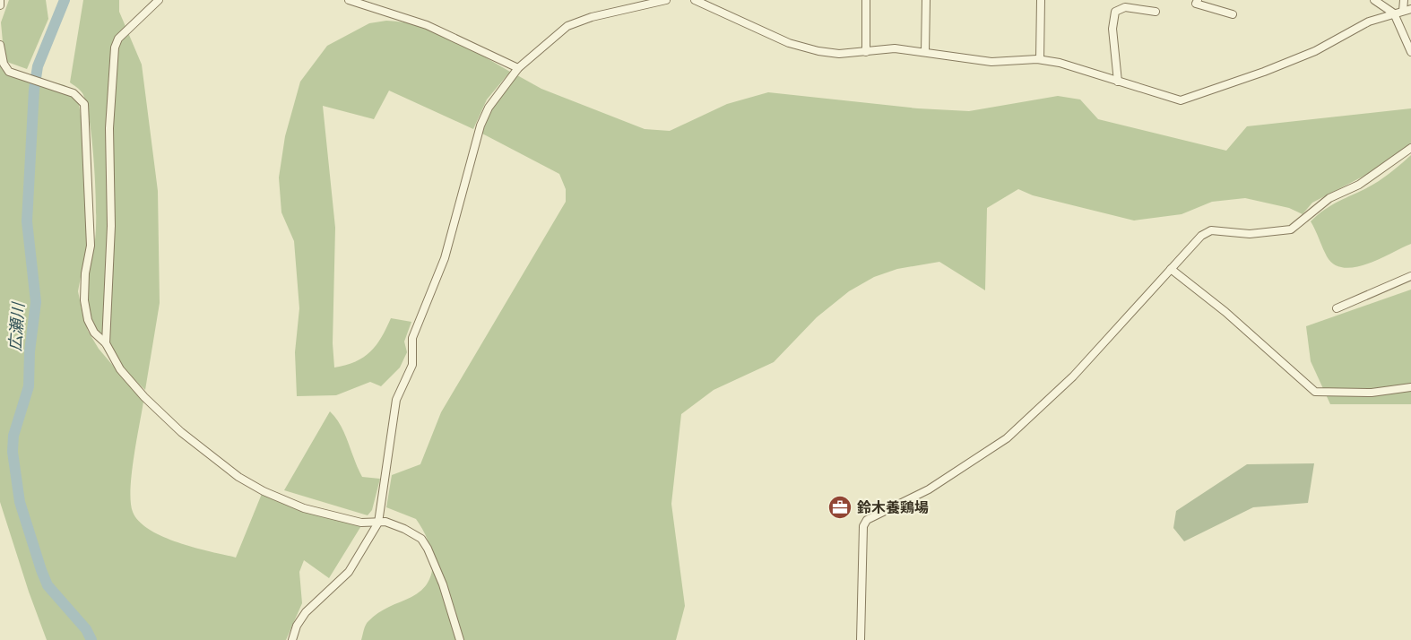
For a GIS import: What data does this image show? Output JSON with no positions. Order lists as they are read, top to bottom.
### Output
{
  "water": ["広瀬川"],
  "places": {
    "office": ["鈴木養鶏場"]
  }
}
